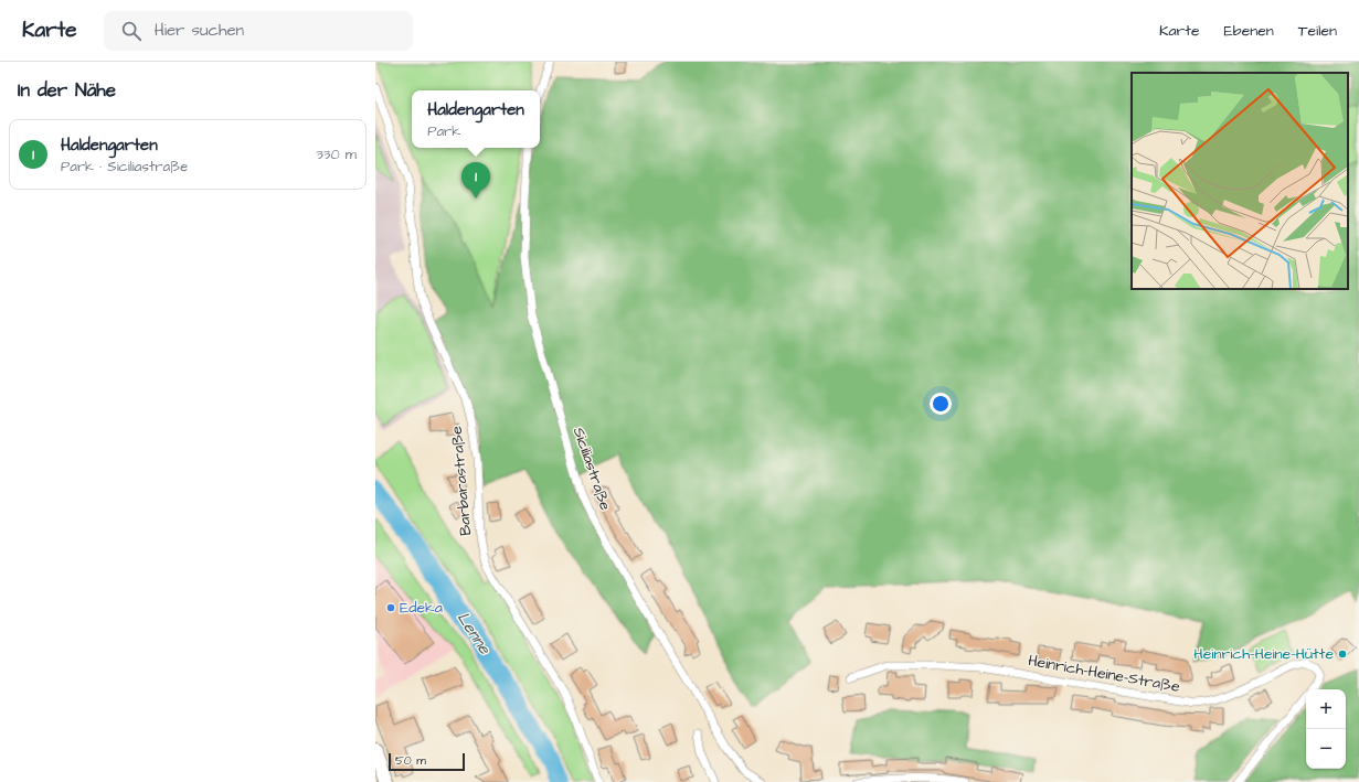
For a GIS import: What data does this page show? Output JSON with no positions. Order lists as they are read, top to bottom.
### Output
{
  "streets": {
    "street": ["Siciliastraße", "Barbarastraße", "Heinrich-Heine-Straße"]
  },
  "water": ["Lenne"],
  "places": ["Edeka", "Heinrich-Heine-Hütte"],
  "scale_bar": "50 m",
  "page": {
    "header": "Karte",
    "search": "Hier suchen",
    "nav": ["Karte", "Ebenen", "Teilen"],
    "heading": "In der Nähe",
    "popup": ["Haldengarten", "Park"],
    "list": [
      {
        "mark": "1",
        "name": "Haldengarten",
        "note": "Park · Siciliastraße",
        "value": "330 m"
      }
    ],
    "pins": "1",
    "map_buttons": ["+", "−"],
    "scale": "50 m"
  }
}
